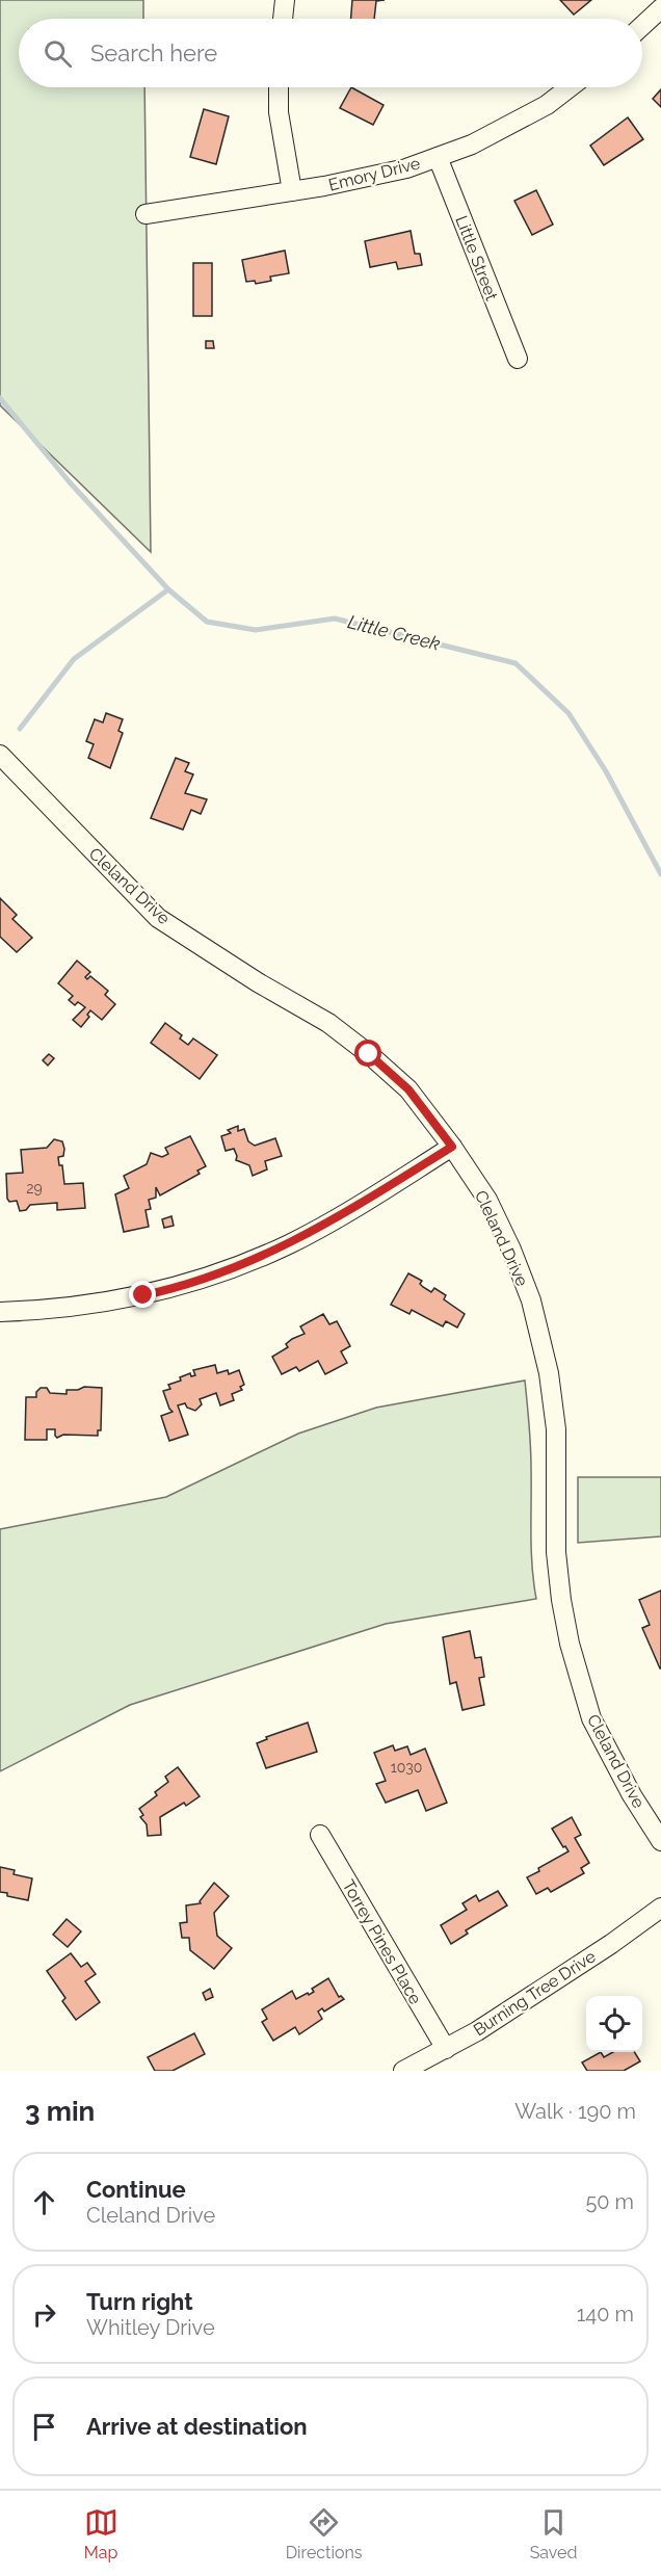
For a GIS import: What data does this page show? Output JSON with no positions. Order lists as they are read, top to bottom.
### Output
{
  "streets": {
    "street": [
      "Emory Drive",
      "Little Street",
      "Cleland Drive",
      "Torrey Pines Place",
      "Burning Tree Drive"
    ]
  },
  "crossings": [
    ["Emory Drive", "Little Street"],
    ["Torrey Pines Place", "Burning Tree Drive"]
  ],
  "water": ["Little Creek"],
  "house_numbers": ["29", "1030"],
  "page": {
    "search": "Search here",
    "heading": ["3 min", "Walk · 190 m"],
    "list": [
      ["Continue", "Cleland Drive", "50 m"],
      ["Turn right", "Whitley Drive", "140 m"],
      "Arrive at destination"
    ],
    "nav": ["Map", "Directions", "Saved"]
  }
}
